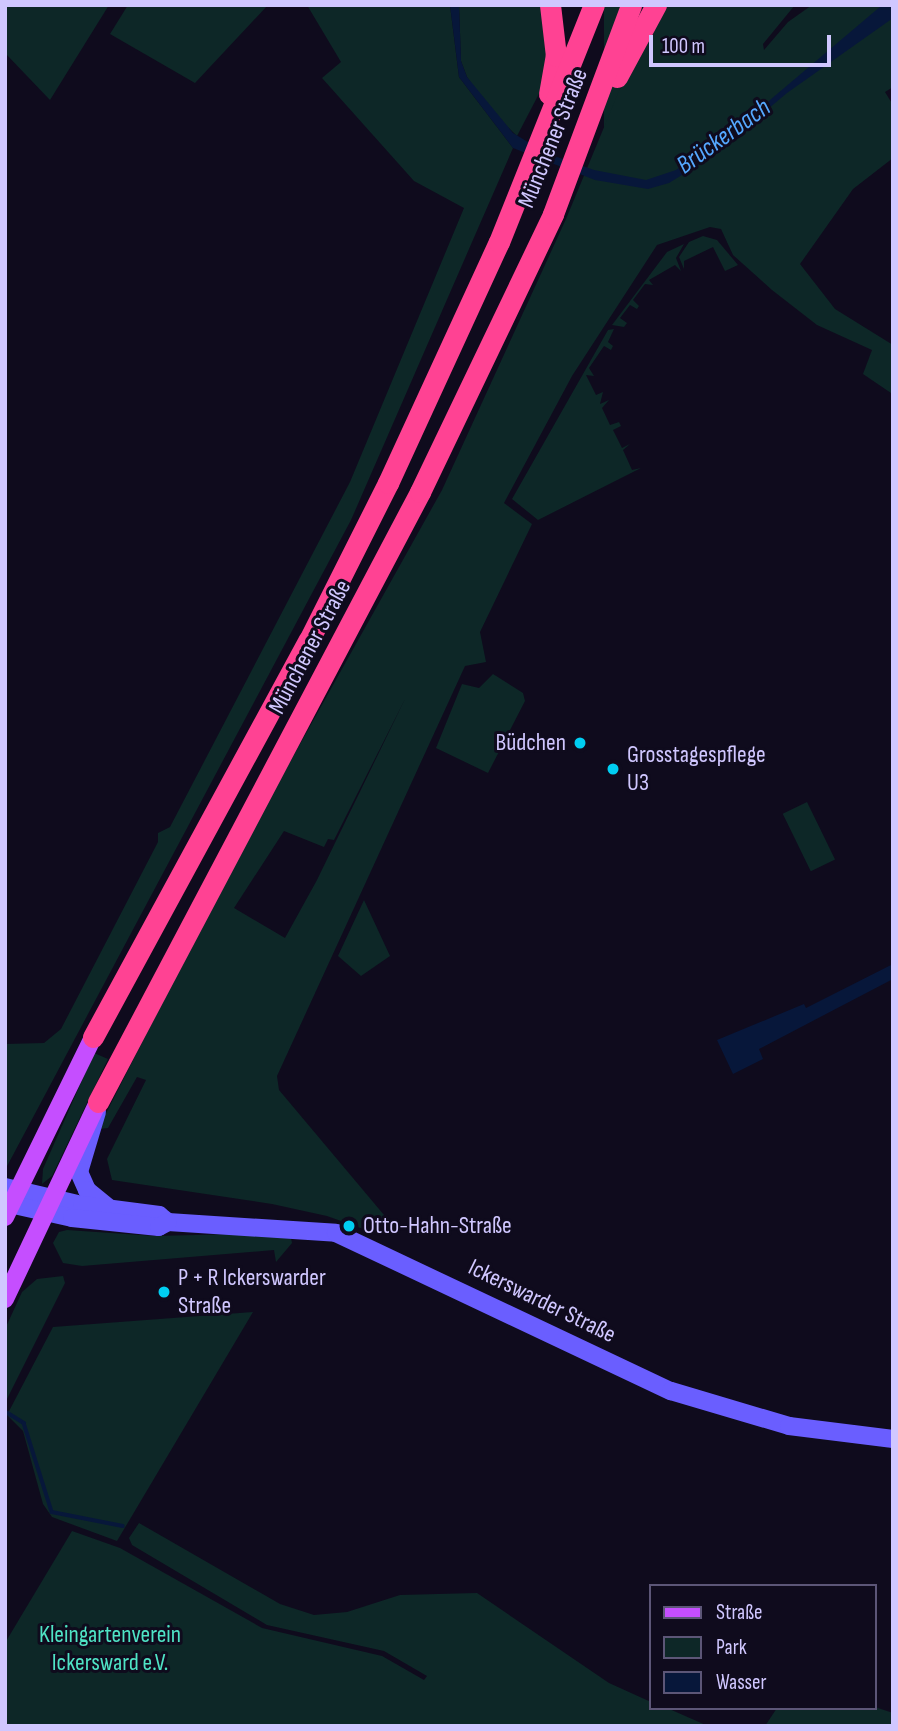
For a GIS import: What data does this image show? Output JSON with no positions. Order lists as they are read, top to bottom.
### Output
{
  "streets": {
    "highway": ["Münchener Straße"],
    "main road": ["Ickerswarder Straße"]
  },
  "crossings": [
    ["Münchener Straße", "Ickerswarder Straße"]
  ],
  "water": ["Brückerbach"],
  "parks": ["Kleingartenverein Ickersward e.V."],
  "places": [
    "Büdchen",
    "Grosstagespflege U3",
    "Otto-Hahn-Straße",
    "P + R Ickerswarder Straße"
  ],
  "legend": ["Straße", "Park", "Wasser"],
  "scale_bar": "100 m"
}
